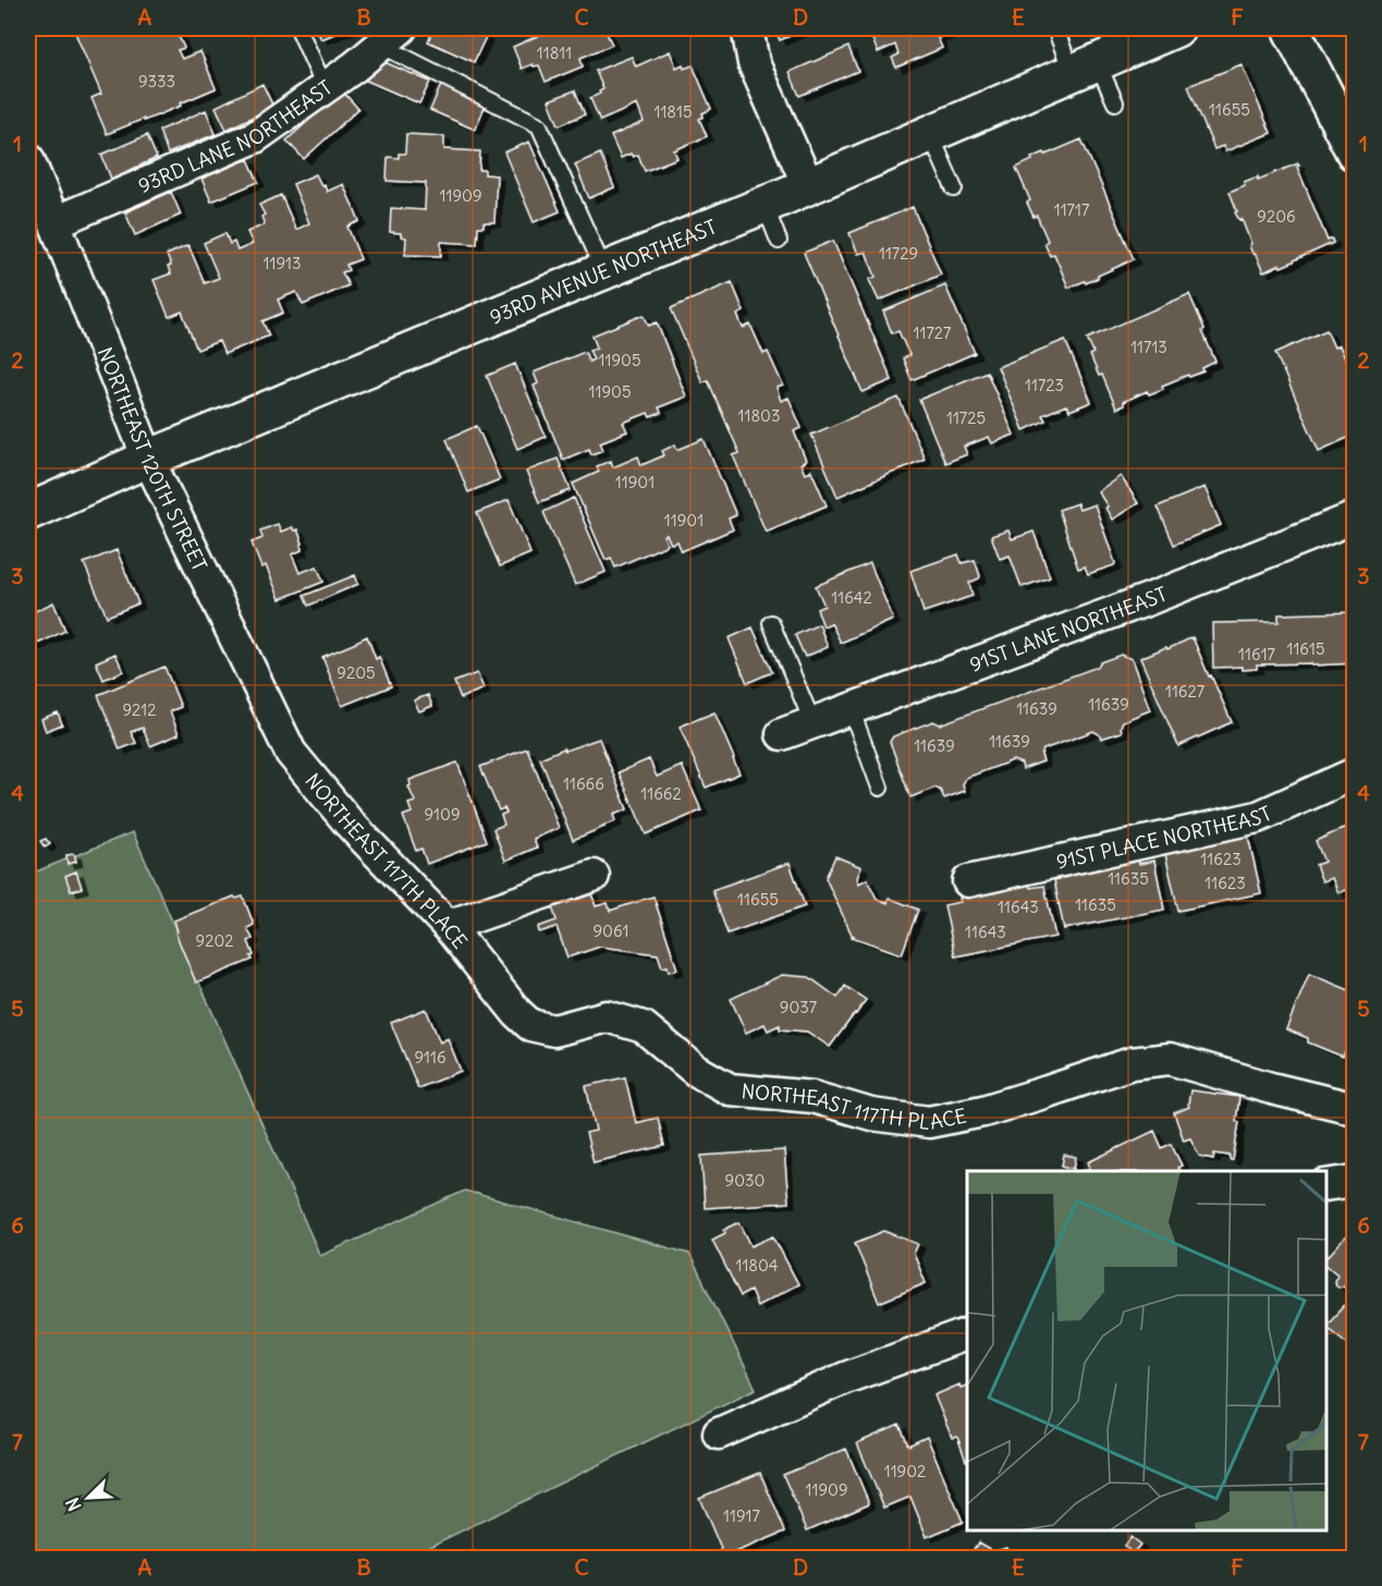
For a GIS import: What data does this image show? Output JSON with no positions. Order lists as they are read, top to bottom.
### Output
{
  "streets": {
    "street": [
      "93RD LANE NORTHEAST",
      "93RD AVENUE NORTHEAST",
      "NORTHEAST 120TH STREET",
      "91ST LANE NORTHEAST",
      "91ST PLACE NORTHEAST",
      "NORTHEAST 117TH PLACE"
    ]
  },
  "crossings": [
    ["93RD LANE NORTHEAST", "NORTHEAST 120TH STREET"],
    ["93RD AVENUE NORTHEAST", "NORTHEAST 120TH STREET"],
    ["NORTHEAST 120TH STREET", "NORTHEAST 117TH PLACE"]
  ],
  "house_numbers": [
    "11811",
    "9333",
    "11655",
    "11815",
    "11909",
    "11717",
    "9206",
    "11729",
    "11913",
    "11727",
    "11713",
    "11905",
    "11723",
    "11905",
    "11803",
    "11725",
    "11901",
    "11901",
    "11642",
    "11615",
    "11617",
    "9205",
    "11627",
    "11639",
    "11639",
    "9212",
    "11639",
    "11639",
    "11666",
    "11662",
    "9109",
    "11623",
    "11635",
    "11623",
    "11655",
    "11635",
    "11643",
    "9061",
    "11643",
    "9202",
    "9037",
    "9116",
    "9030",
    "11804",
    "11902",
    "11909",
    "11917"
  ],
  "north": "bottom left",
  "grid": {
    "columns": [
      "A",
      "B",
      "C",
      "D",
      "E",
      "F"
    ],
    "rows": [
      "1",
      "2",
      "3",
      "4",
      "5",
      "6",
      "7"
    ]
  }
}
